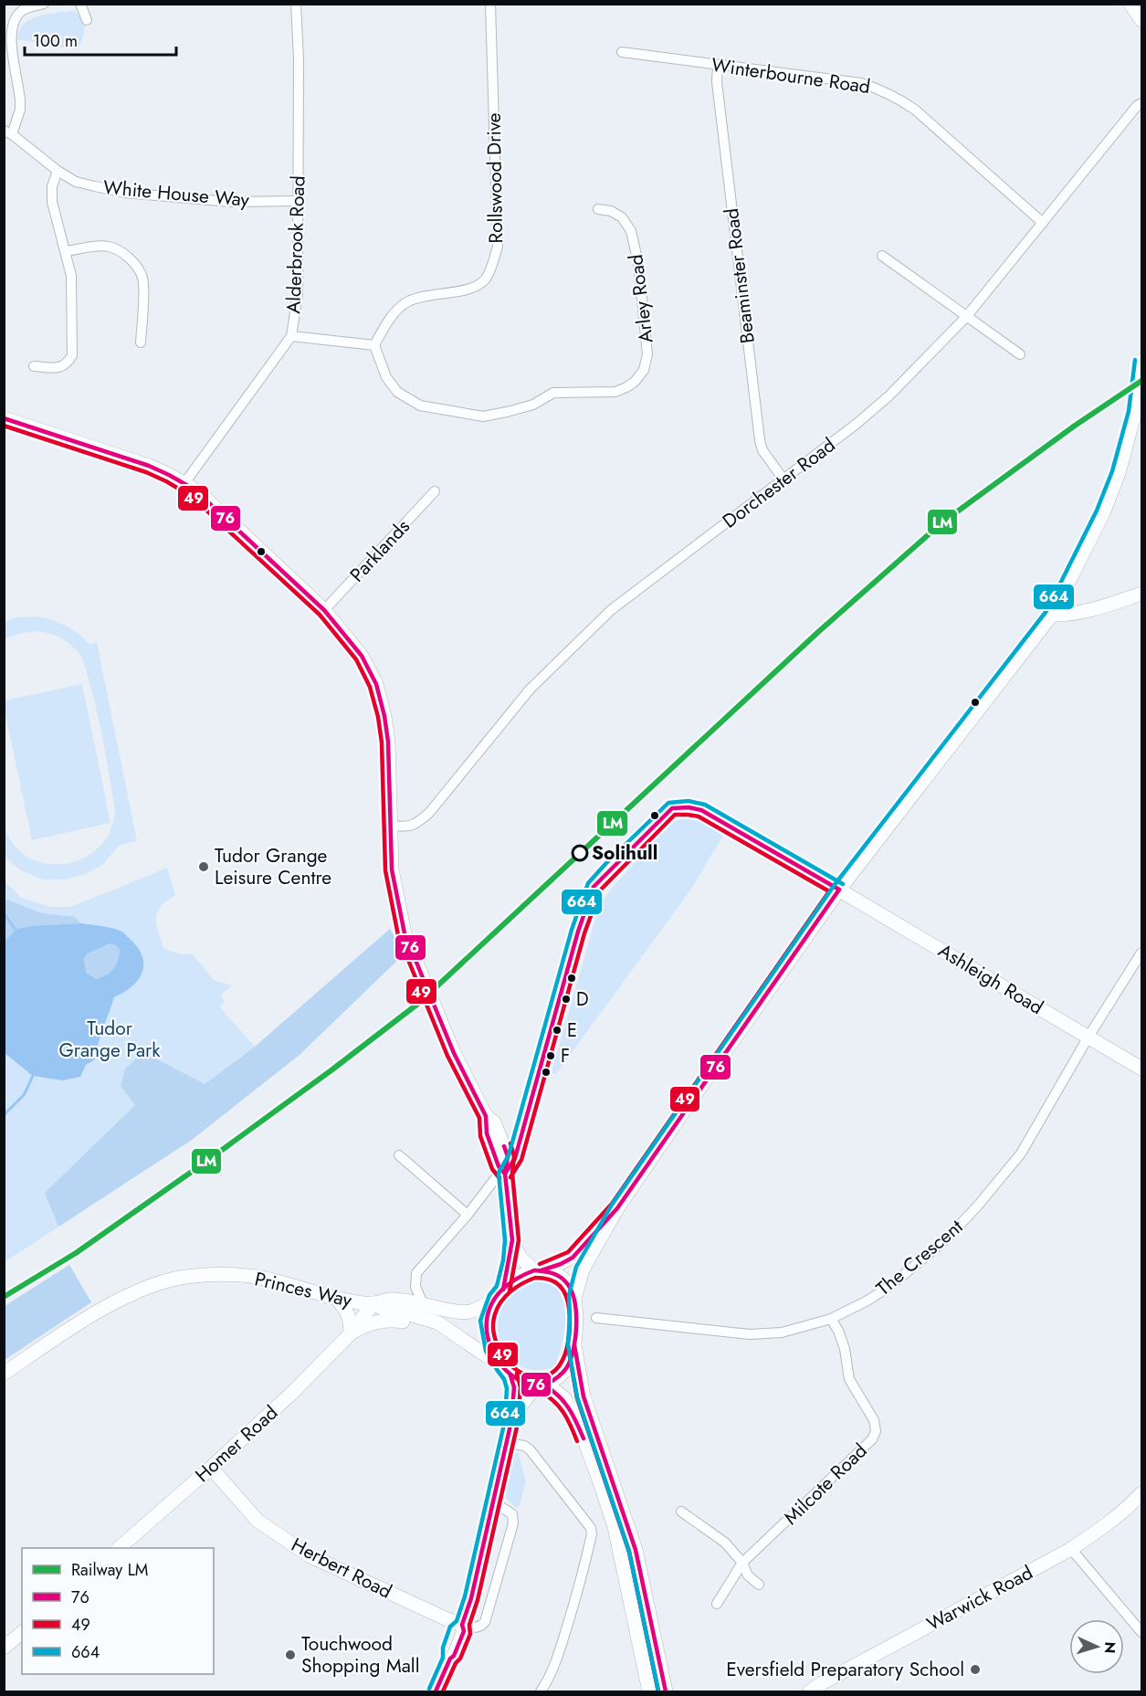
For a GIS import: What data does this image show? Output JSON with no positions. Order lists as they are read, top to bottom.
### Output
{
  "streets": {
    "main road": [
      "Ashleigh Road",
      "Princes Way",
      "Homer Road",
      "Herbert Road",
      "Warwick Road"
    ],
    "street": [
      "Winterbourne Road",
      "Rollswood Drive",
      "White House Way",
      "Alderbrook Road",
      "Beaminster Road",
      "Arley Road",
      "Dorchester Road",
      "Parklands",
      "The Crescent",
      "Milcote Road"
    ]
  },
  "crossings": [
    ["Winterbourne Road", "Beaminster Road"],
    ["Winterbourne Road", "Dorchester Road"],
    ["Rollswood Drive", "Arley Road"],
    ["White House Way", "Alderbrook Road"],
    ["Beaminster Road", "Dorchester Road"],
    ["Ashleigh Road", "The Crescent"],
    ["The Crescent", "Milcote Road"],
    ["Princes Way", "Homer Road"],
    ["Homer Road", "Herbert Road"]
  ],
  "parks": ["Tudor Grange Park"],
  "places": [
    "Solihull",
    "Tudor Grange Leisure Centre",
    "D",
    "E",
    "F",
    "Touchwood Shopping Mall",
    "Eversfield Preparatory School"
  ],
  "lines": [
    "transit line 664",
    "rail line LM",
    "transit line 76",
    "transit line 49"
  ],
  "legend": [
    "Railway LM",
    "76",
    "49",
    "664"
  ],
  "scale_bar": "100 m",
  "north": "right"
}
